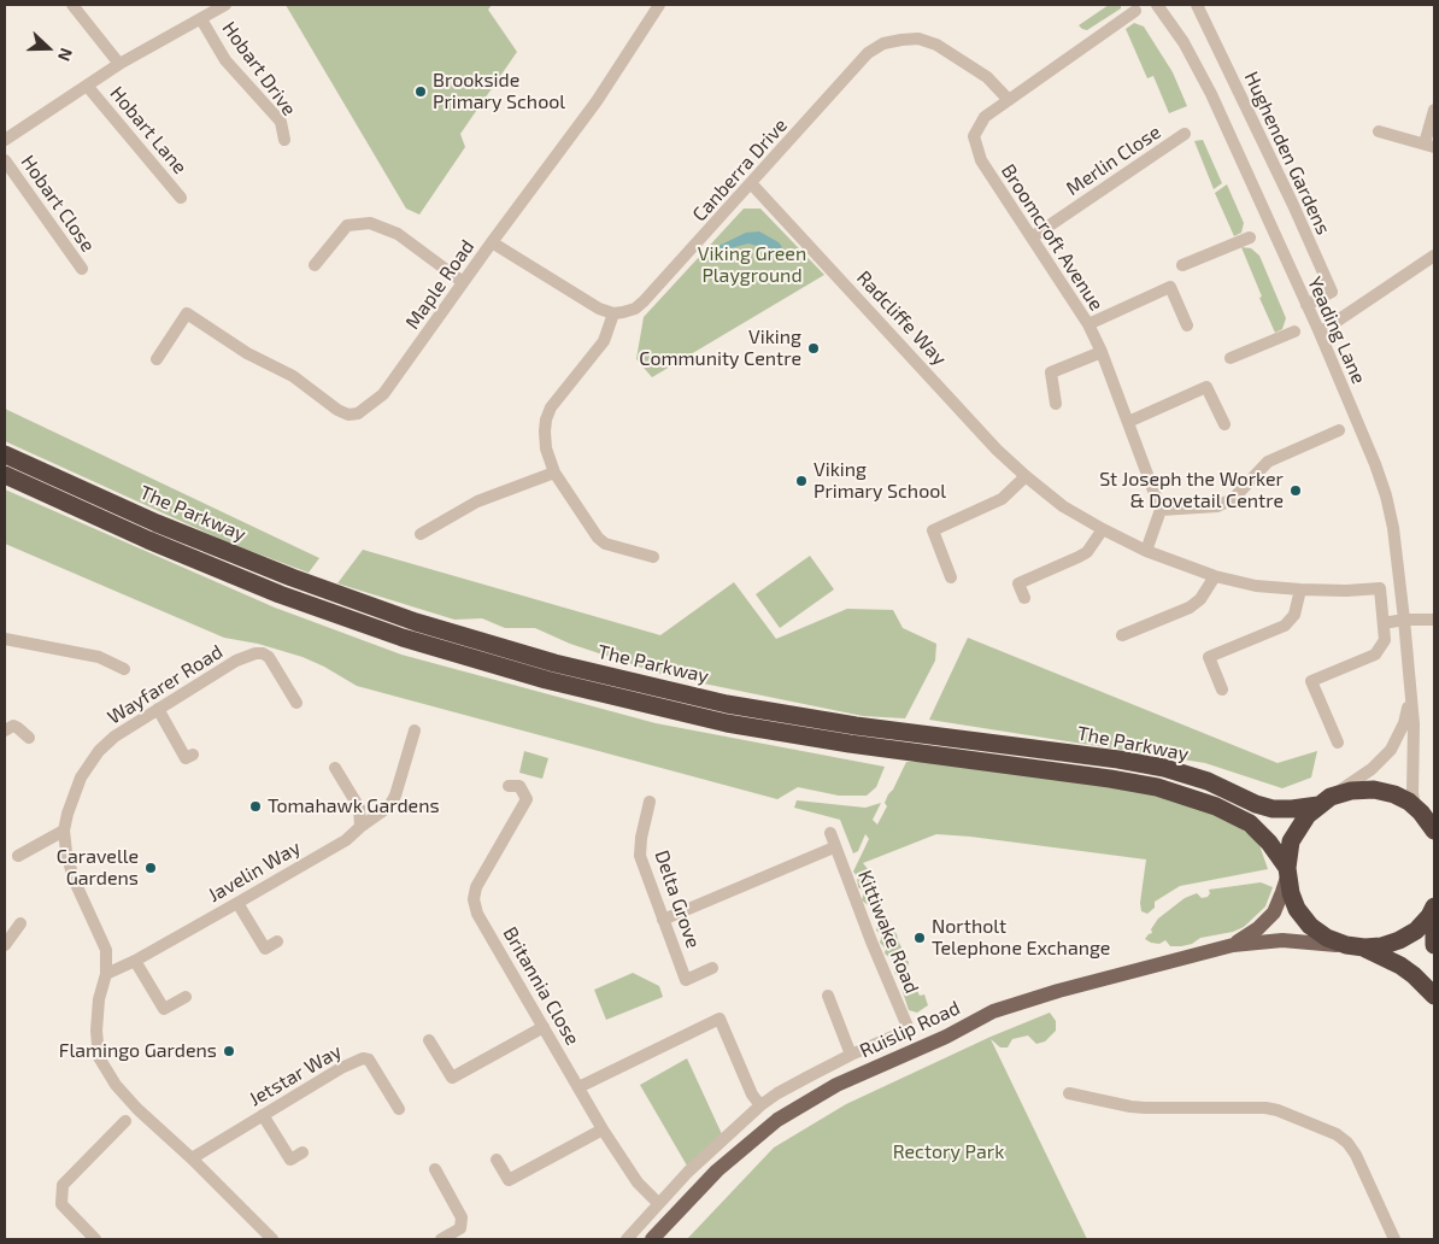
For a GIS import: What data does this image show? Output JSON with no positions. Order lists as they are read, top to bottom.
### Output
{
  "streets": {
    "highway": ["The Parkway"],
    "main road": ["Ruislip Road"],
    "street": [
      "Hobart Drive",
      "Hobart Lane",
      "Hughenden Gardens",
      "Merlin Close",
      "Canberra Drive",
      "Hobart Close",
      "Broomcroft Avenue",
      "Maple Road",
      "Radcliffe Way",
      "Yeading Lane",
      "Wayfarer Road",
      "Javelin Way",
      "Delta Grove",
      "Kittiwake Road",
      "Britannia Close",
      "Jetstar Way"
    ]
  },
  "crossings": [
    ["Hughenden Gardens", "Yeading Lane"],
    ["Merlin Close", "Broomcroft Avenue"],
    ["Canberra Drive", "Broomcroft Avenue"],
    ["Canberra Drive", "Radcliffe Way"],
    ["Yeading Lane", "The Parkway"],
    ["The Parkway", "Ruislip Road"],
    ["Wayfarer Road", "Javelin Way"],
    ["Wayfarer Road", "Jetstar Way"]
  ],
  "parks": ["Viking Green Playground", "Rectory Park"],
  "places": [
    "Brookside Primary School",
    "Viking Community Centre",
    "Viking Primary School",
    "St Joseph the Worker & Dovetail Centre",
    "Tomahawk Gardens",
    "Caravelle Gardens",
    "Northolt Telephone Exchange",
    "Flamingo Gardens"
  ],
  "north": "right"
}
